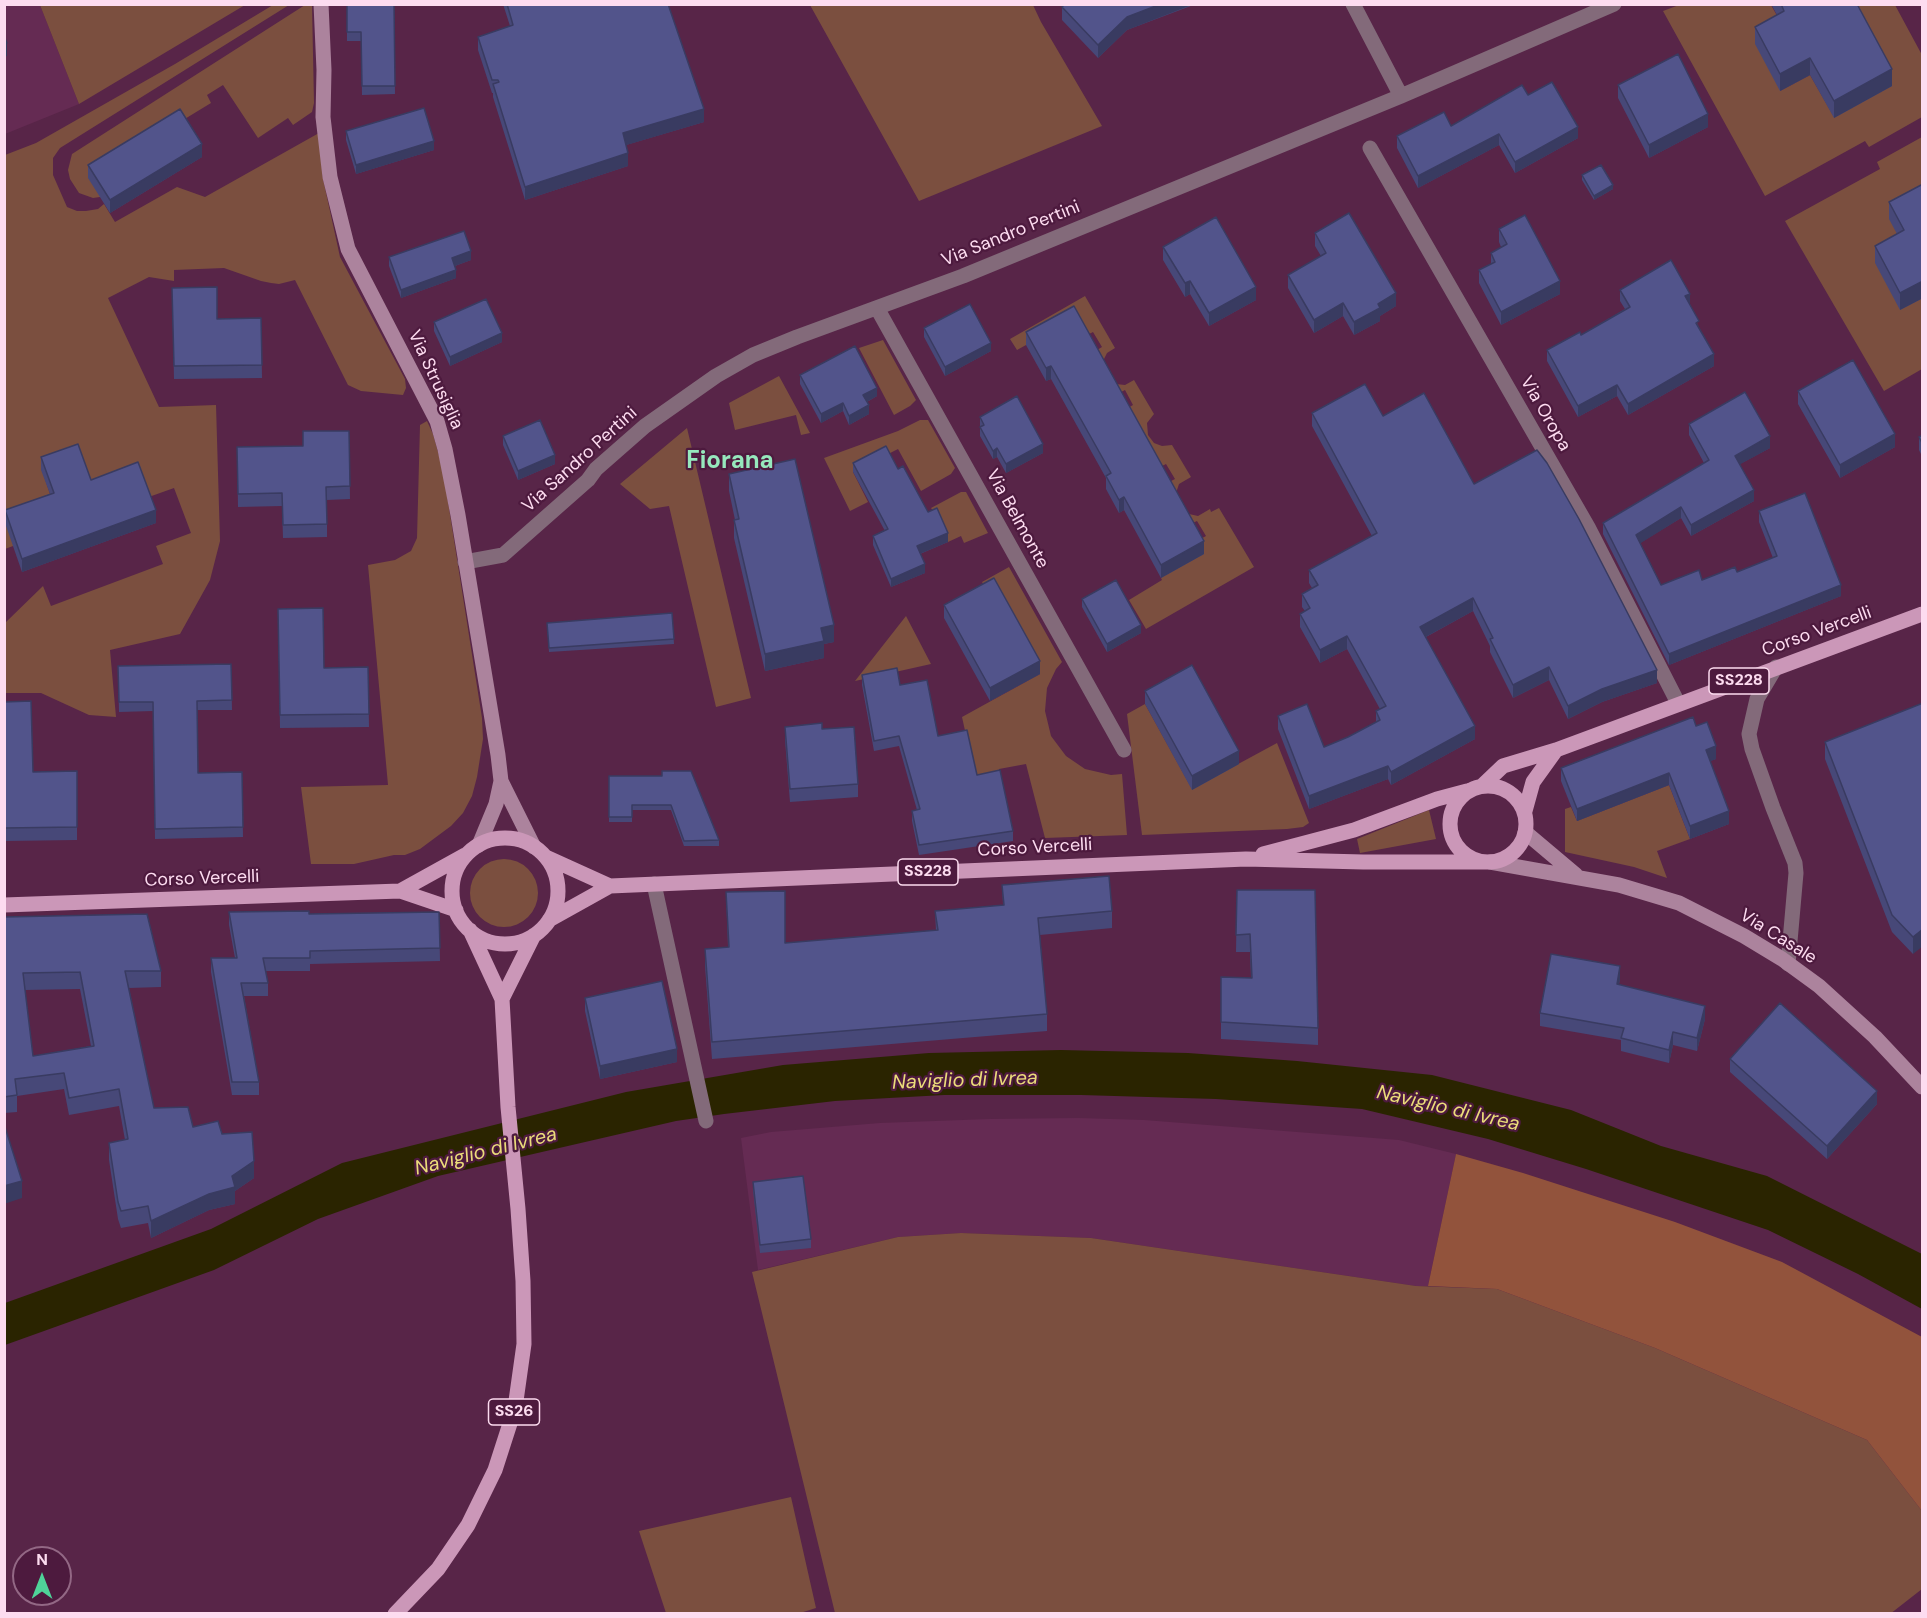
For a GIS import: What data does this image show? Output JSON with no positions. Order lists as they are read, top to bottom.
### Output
{
  "streets": {
    "main road": [
      "Via Strusiglia",
      "Corso Vercelli",
      "SS228",
      "Via Casale",
      "SS26"
    ],
    "street": ["Via Sandro Pertini", "Via Oropa", "Via Belmonte"]
  },
  "crossings": [
    ["Via Sandro Pertini", "Via Strusiglia"],
    ["Via Sandro Pertini", "Via Belmonte"],
    ["Via Strusiglia", "Corso Vercelli"],
    ["Via Strusiglia", "SS26"],
    ["Via Oropa", "Corso Vercelli"],
    ["Corso Vercelli", "Via Casale"],
    ["Corso Vercelli", "SS26"]
  ],
  "districts": ["Fiorana"],
  "water": ["Naviglio di Ivrea"],
  "north": "top"
}
